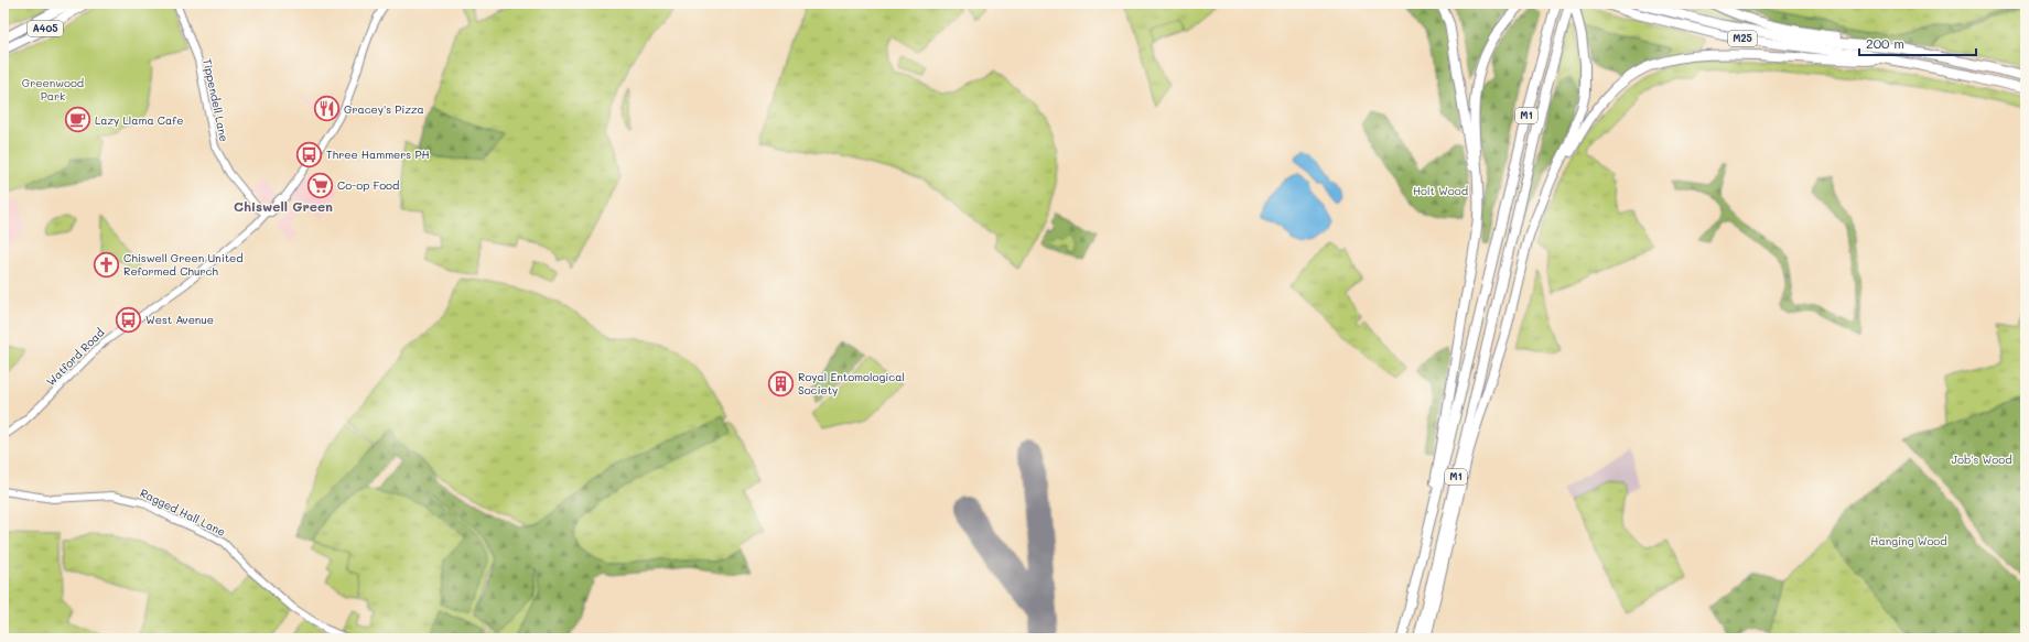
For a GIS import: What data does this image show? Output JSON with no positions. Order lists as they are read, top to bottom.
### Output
{
  "streets": {
    "highway": ["A405", "M25", "M1"],
    "street": ["Tippendell Lane", "Watford Road", "Ragged Hall Lane"]
  },
  "crossings": [
    ["Tippendell Lane", "Watford Road"]
  ],
  "districts": ["Chiswell Green"],
  "parks": [
    "Greenwood Park",
    "Holt Wood",
    "Job's Wood",
    "Hanging Wood"
  ],
  "places": {
    "restaurant": ["Gracey's Pizza"],
    "cafe": ["Lazy Llama Cafe"],
    "bus stop": ["Three Hammers PH", "West Avenue"],
    "supermarket": ["Co-op Food"],
    "church": ["Chiswell Green United Reformed Church"],
    "building": ["Royal Entomological Society"]
  },
  "scale_bar": "200 m"
}
